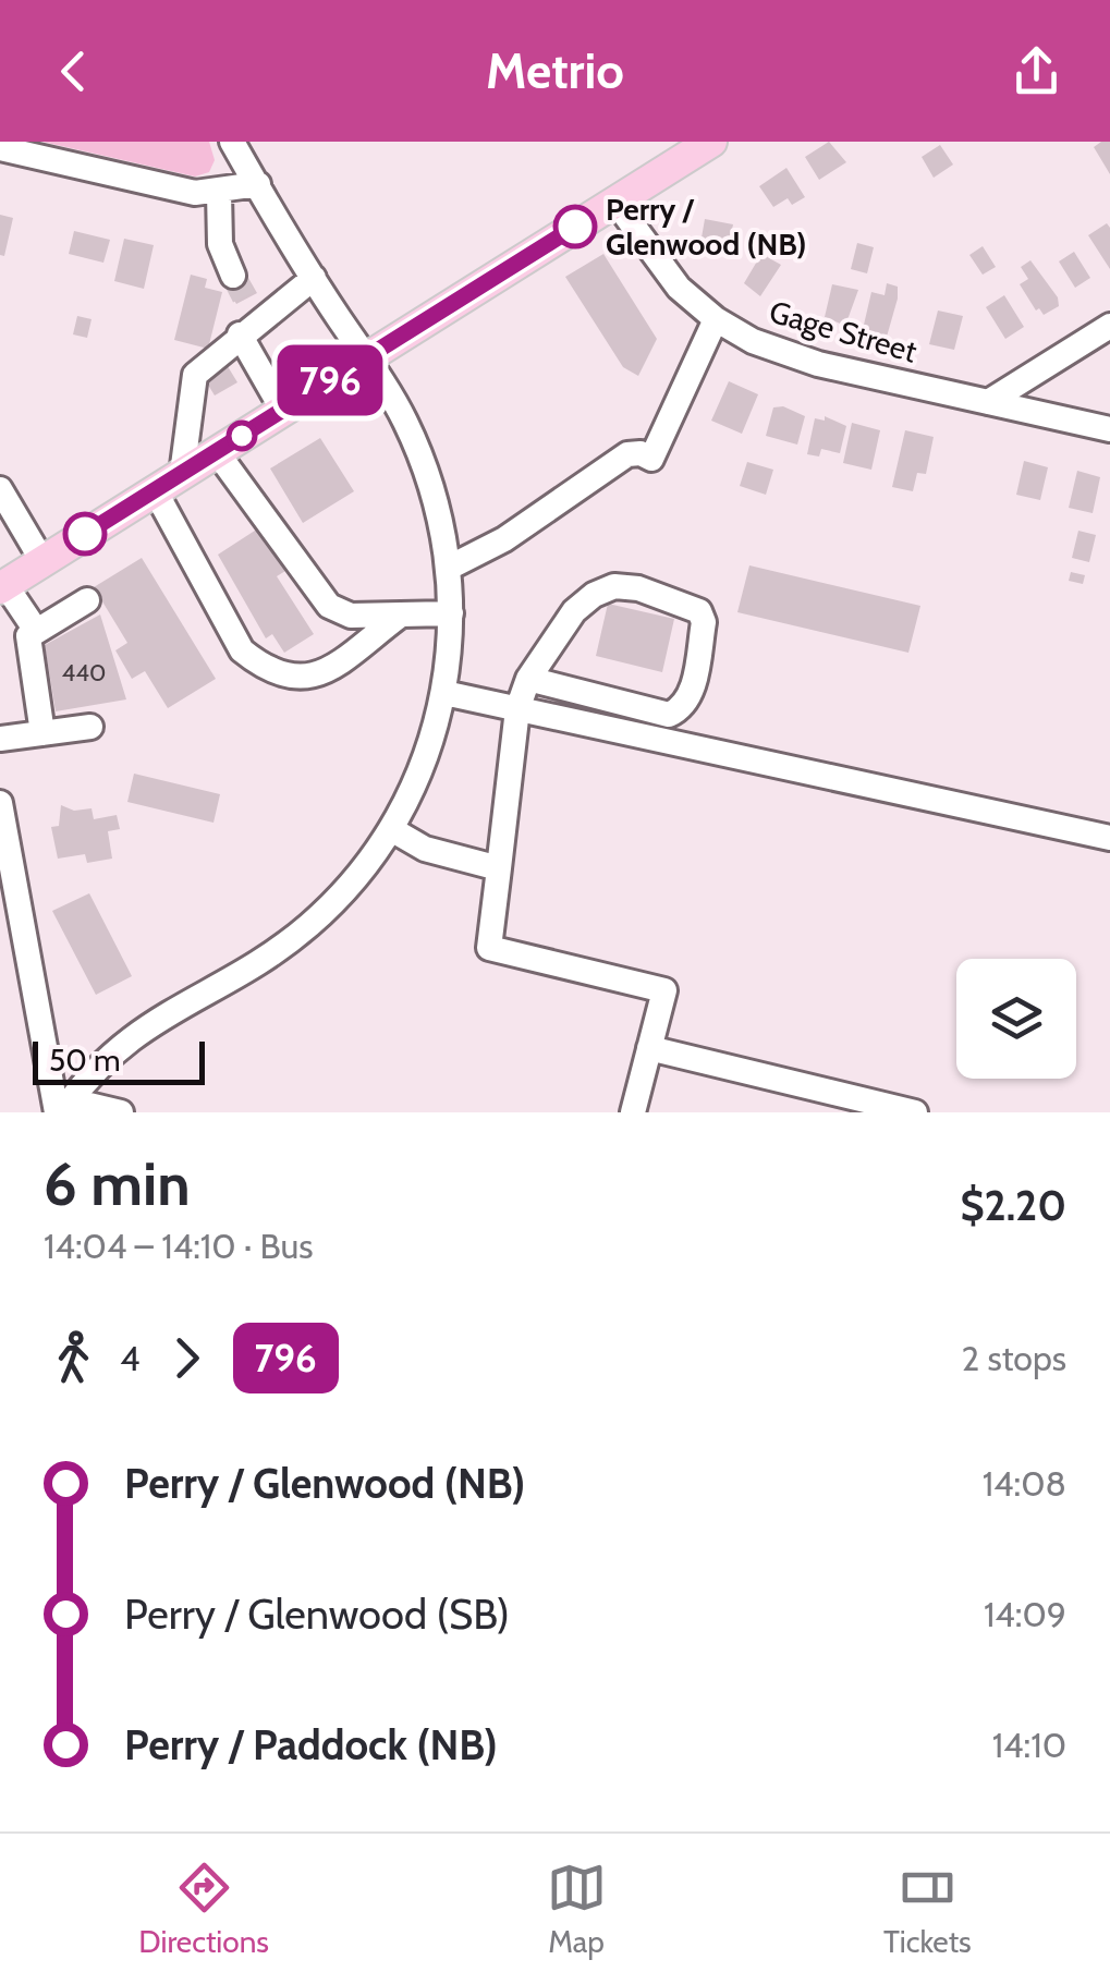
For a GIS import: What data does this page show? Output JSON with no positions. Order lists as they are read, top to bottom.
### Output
{
  "streets": {
    "street": ["Gage Street"]
  },
  "places": ["Perry / Glenwood (NB)"],
  "lines": ["bus line 796"],
  "house_numbers": ["440"],
  "scale_bar": "50 m",
  "page": {
    "header": "Metrio",
    "on_map": "796",
    "scale": "50 m",
    "heading": ["6 min", "14:04 – 14:10 · Bus", "$2.20"],
    "legs": ["4", "796", "2 stops"],
    "list": [
      {
        "name": "Perry / Glenwood (NB)",
        "value": "14:08"
      },
      {
        "name": "Perry / Glenwood (SB)",
        "value": "14:09"
      },
      {
        "name": "Perry / Paddock (NB)",
        "value": "14:10"
      }
    ],
    "tabs": ["Directions", "Map", "Tickets"]
  }
}
